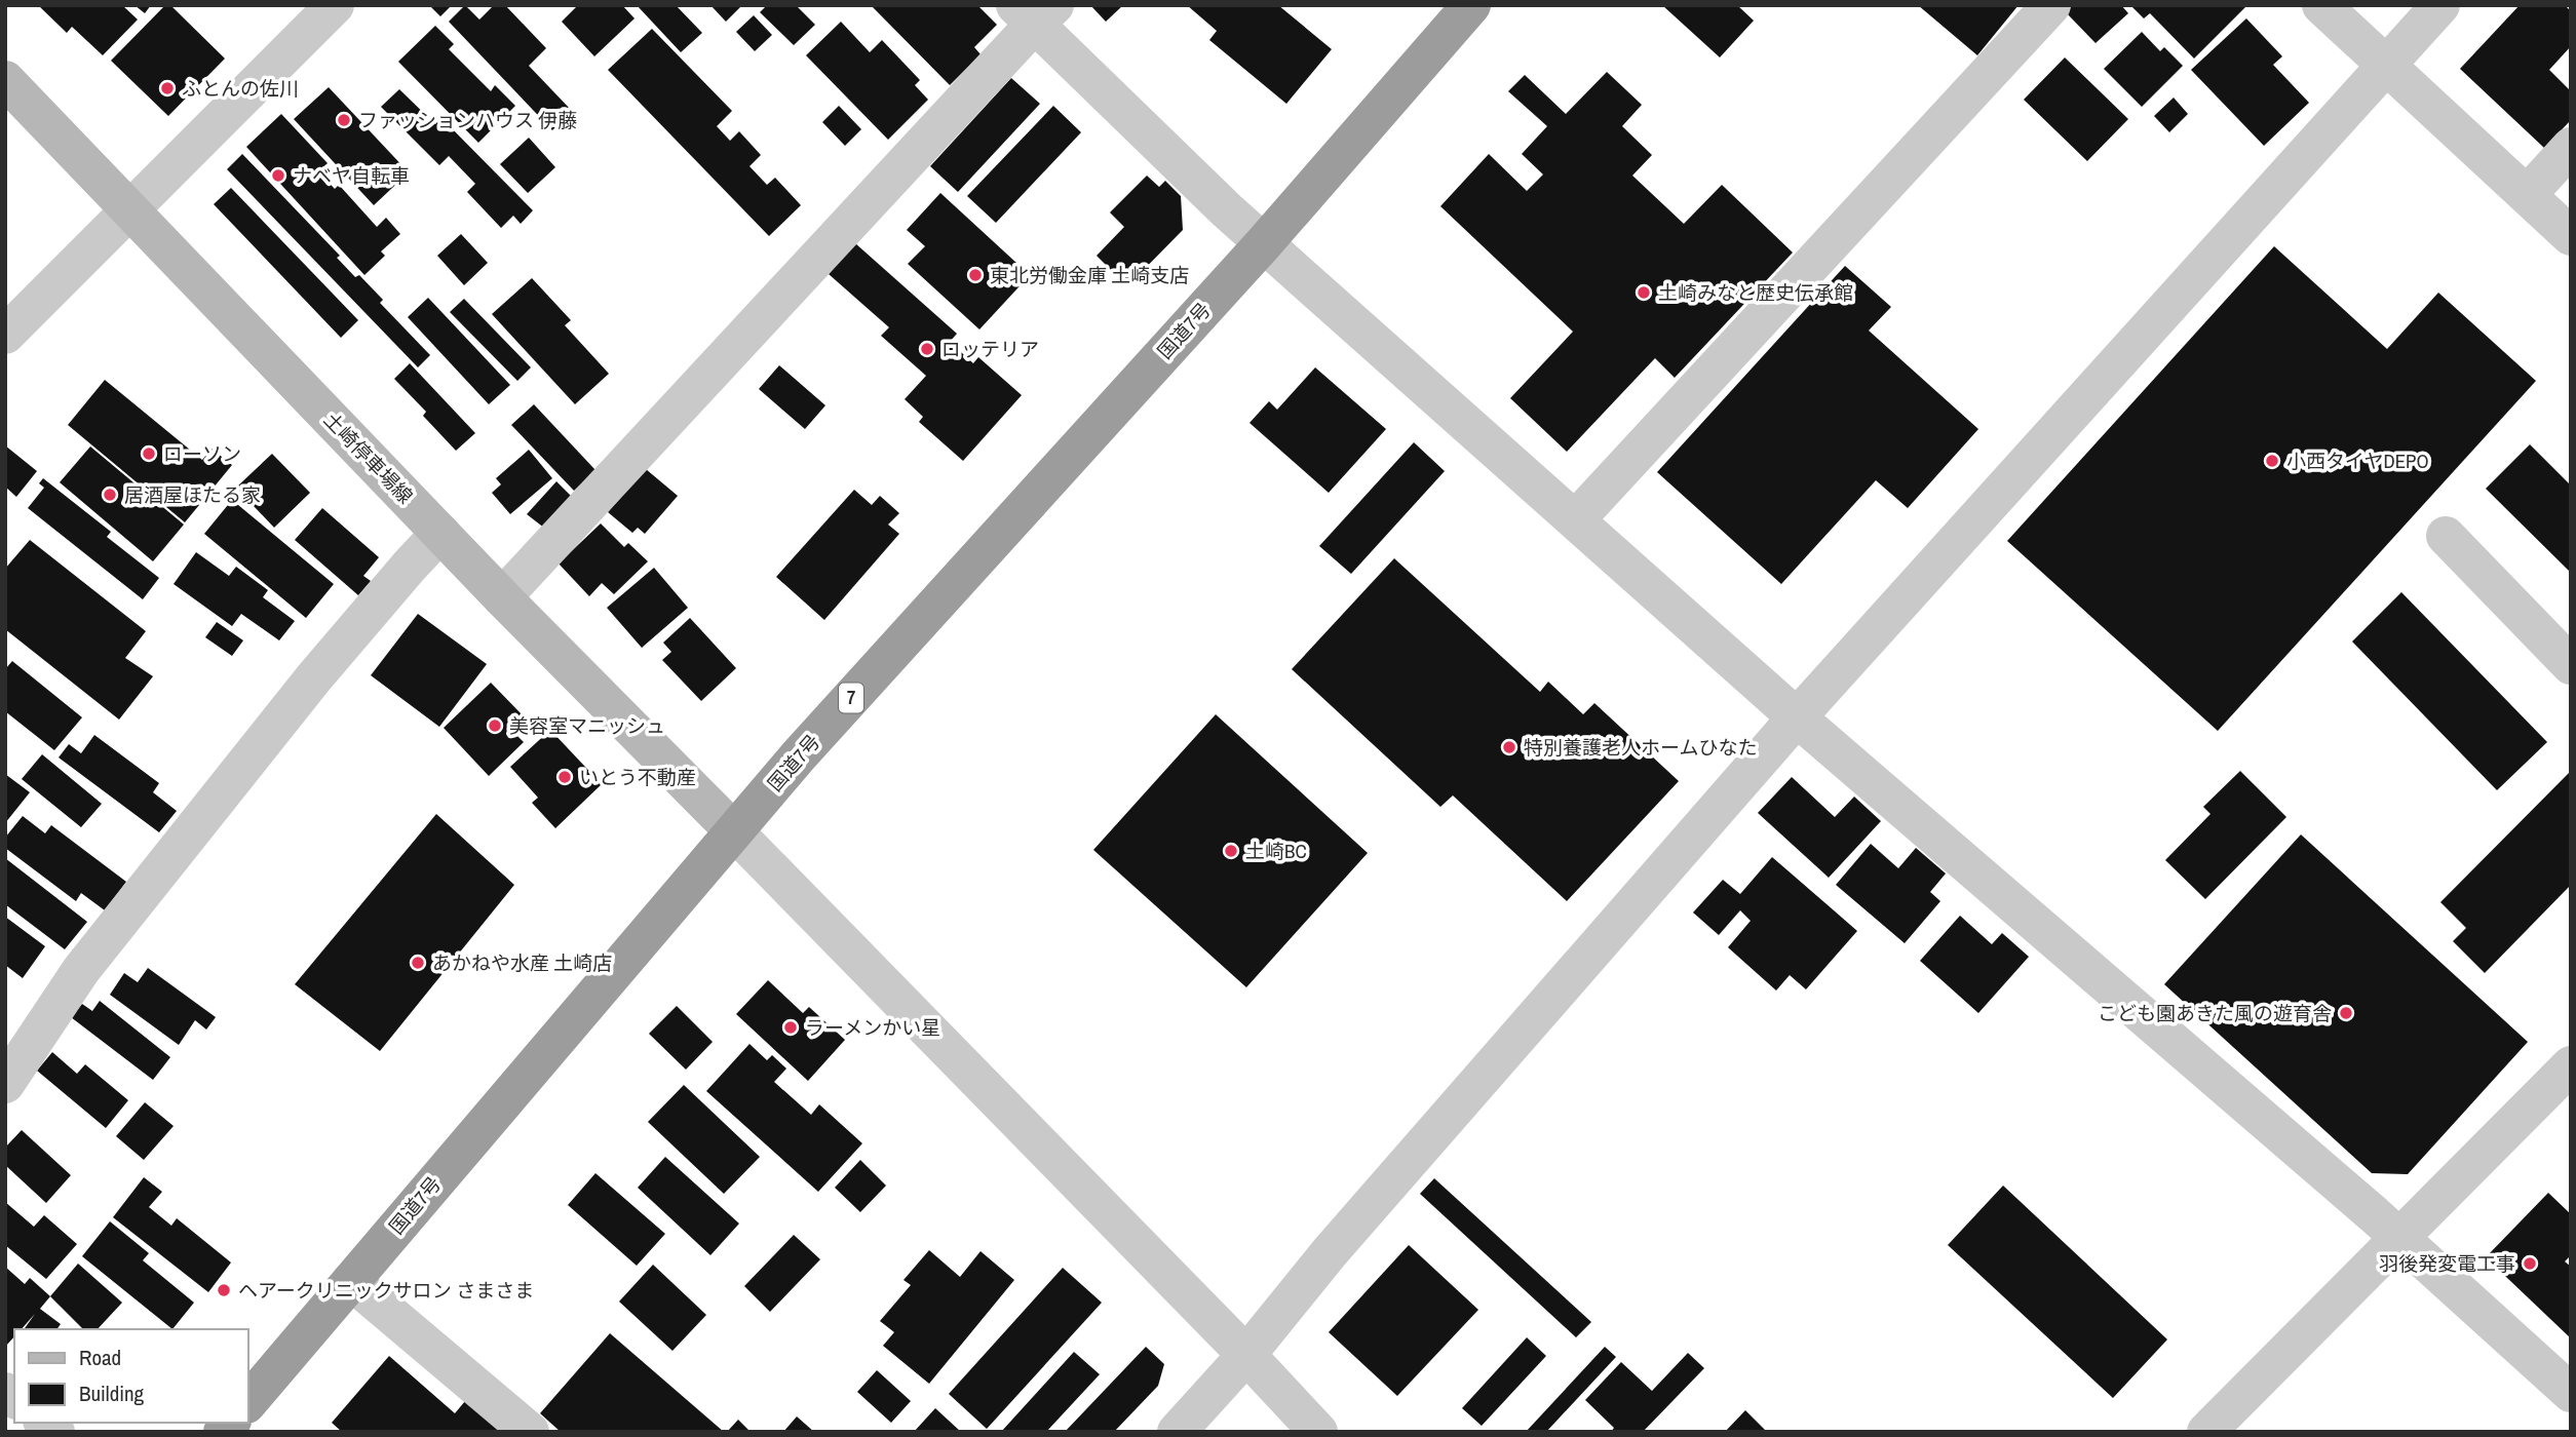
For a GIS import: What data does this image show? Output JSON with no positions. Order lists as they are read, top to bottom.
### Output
{
  "streets": {
    "highway": ["国道7号", "7"],
    "main road": ["土崎停車場線"]
  },
  "crossings": [
    ["国道7号", "土崎停車場線"]
  ],
  "places": [
    "ふとんの佐川",
    "ファッションハウス 伊藤",
    "ナベヤ自転車",
    "東北労働金庫 土崎支店",
    "土崎みなと歴史伝承館",
    "ロッテリア",
    "ローソン",
    "小西タイヤDEPO",
    "居酒屋ほたる家",
    "美容室マニッシュ",
    "特別養護老人ホームひなた",
    "いとう不動産",
    "土崎BC",
    "あかねや水産 土崎店",
    "こども園あきた風の遊育舎",
    "ラーメンかい星",
    "羽後発変電工事",
    "ヘアークリニックサロン さまさま"
  ],
  "legend": ["Road", "Building"]
}
